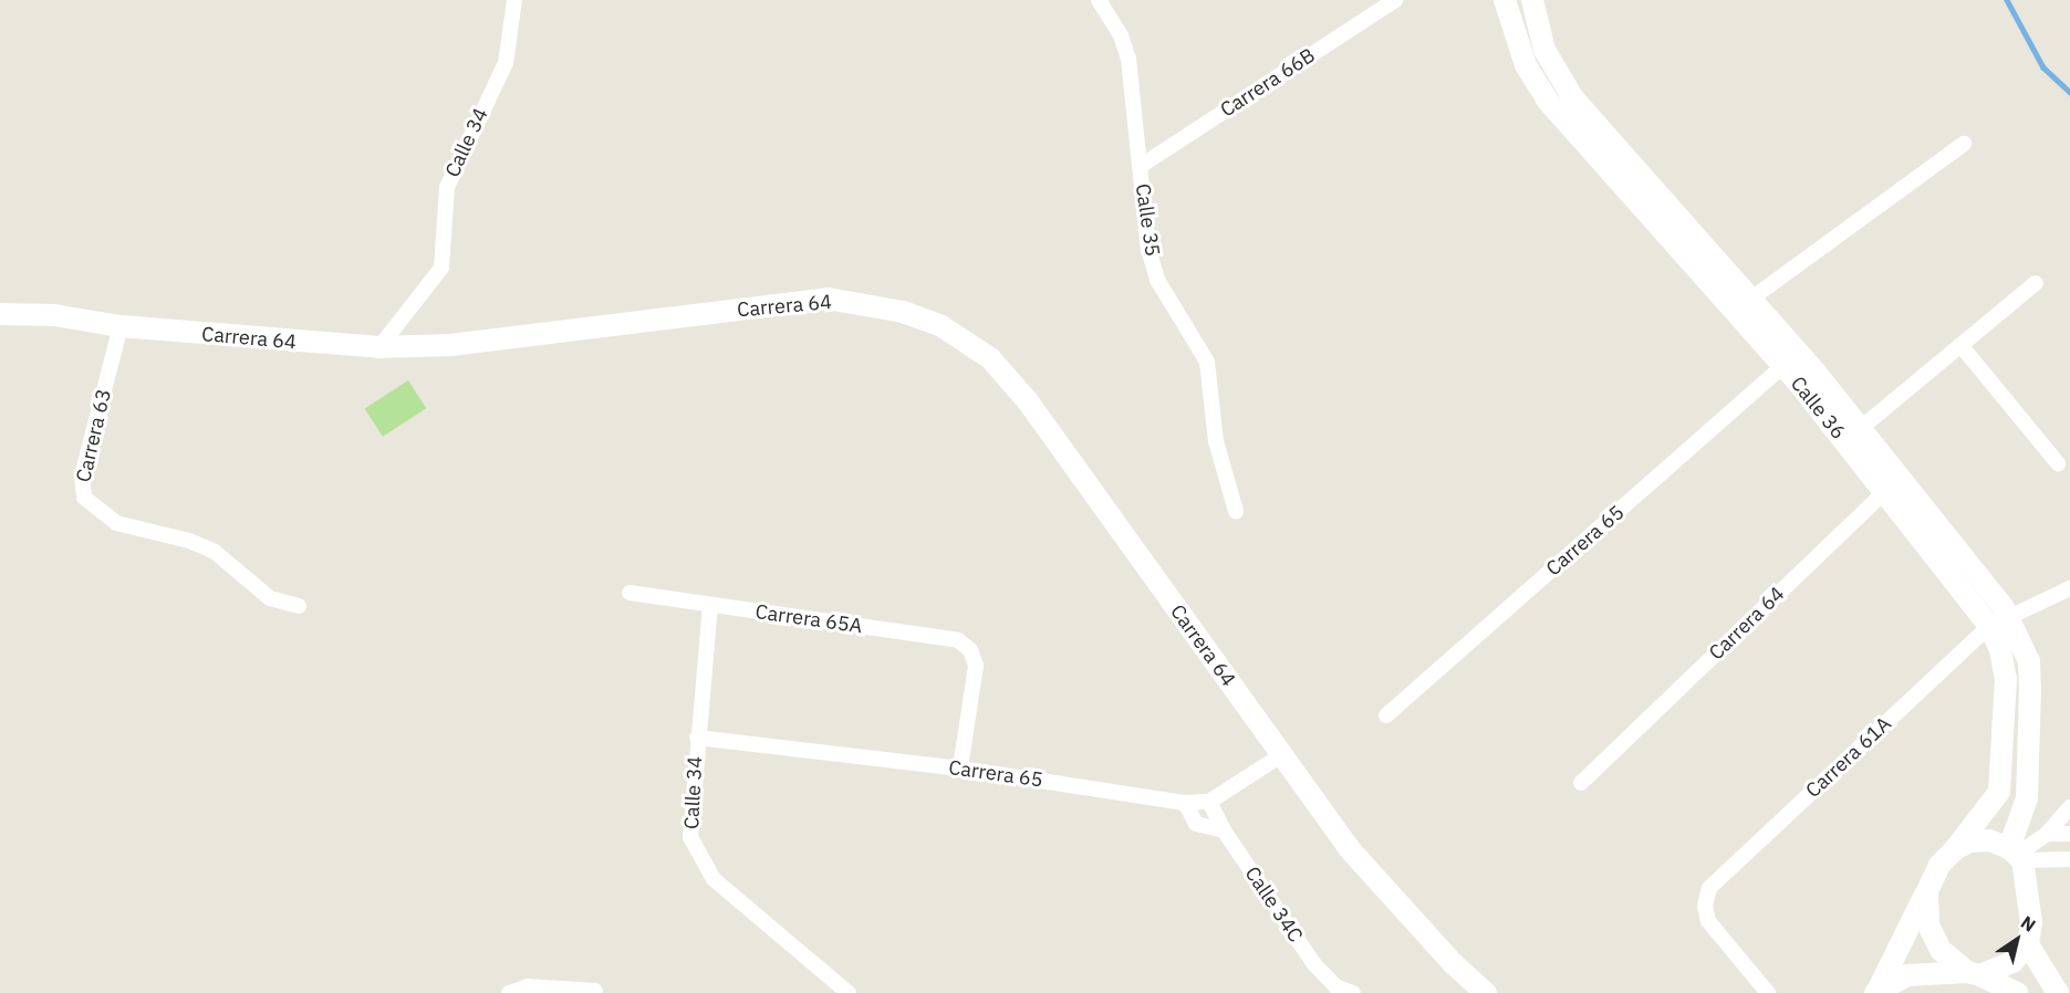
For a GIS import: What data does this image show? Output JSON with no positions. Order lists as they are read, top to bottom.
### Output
{
  "streets": {
    "main road": ["Carrera 64", "Calle 36"],
    "street": [
      "Carrera 66B",
      "Calle 34",
      "Calle 35",
      "Carrera 63",
      "Carrera 65",
      "Carrera 65A",
      "Carrera 61A",
      "Calle 34C"
    ]
  },
  "crossings": [
    ["Carrera 66B", "Calle 35"],
    ["Calle 34", "Carrera 64"],
    ["Calle 34", "Carrera 65"],
    ["Calle 34", "Carrera 65A"],
    ["Carrera 64", "Calle 36"],
    ["Carrera 64", "Carrera 63"],
    ["Calle 36", "Carrera 65"],
    ["Calle 36", "Carrera 61A"],
    ["Carrera 65", "Carrera 65A"],
    ["Carrera 65", "Calle 34C"]
  ],
  "north": "top right"
}
